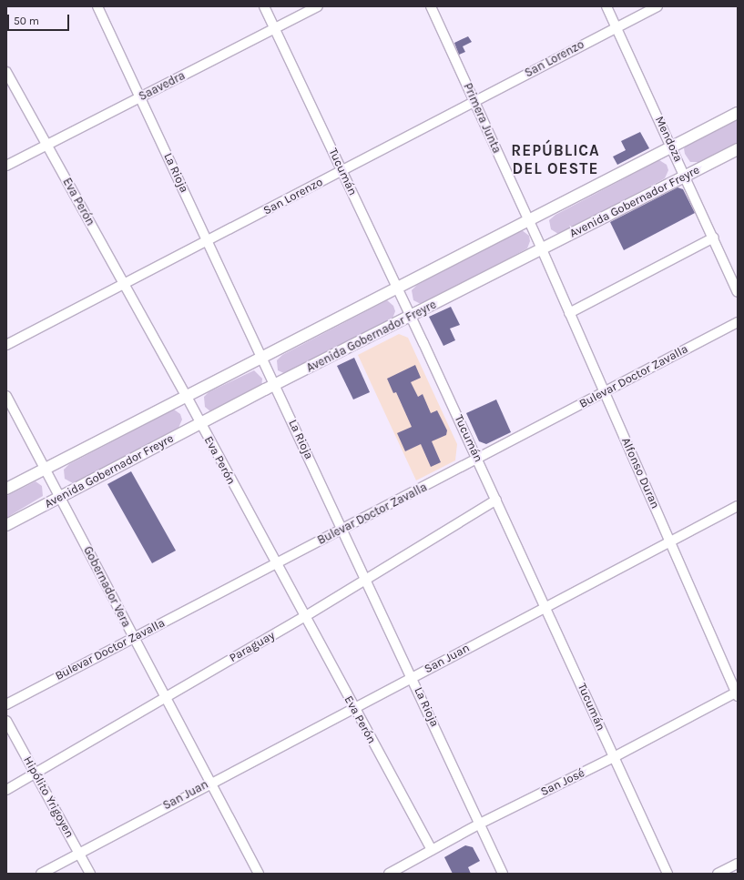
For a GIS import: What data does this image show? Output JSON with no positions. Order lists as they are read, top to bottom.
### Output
{
  "streets": {
    "main road": ["Avenida Gobernador Freyre"],
    "street": [
      "San Lorenzo",
      "Saavedra",
      "Primera Junta",
      "Mendoza",
      "Tucumán",
      "La Rioja",
      "Eva Perón",
      "Bulevar Doctor Zavalla",
      "Alfonso Duran",
      "Gobernador Vera",
      "Paraguay",
      "San Juan",
      "San José",
      "Hipólito Yrigoyen"
    ]
  },
  "crossings": [
    ["San Lorenzo", "Primera Junta"],
    ["San Lorenzo", "Mendoza"],
    ["San Lorenzo", "Tucumán"],
    ["San Lorenzo", "La Rioja"],
    ["San Lorenzo", "Eva Perón"],
    ["Saavedra", "Tucumán"],
    ["Saavedra", "La Rioja"],
    ["Saavedra", "Eva Perón"],
    ["Primera Junta", "Avenida Gobernador Freyre"],
    ["Primera Junta", "Alfonso Duran"],
    ["Mendoza", "Avenida Gobernador Freyre"],
    ["Tucumán", "Avenida Gobernador Freyre"],
    ["Tucumán", "Bulevar Doctor Zavalla"],
    ["Tucumán", "Paraguay"],
    ["Tucumán", "San Juan"],
    ["Tucumán", "San José"],
    ["La Rioja", "Avenida Gobernador Freyre"],
    ["La Rioja", "Bulevar Doctor Zavalla"],
    ["La Rioja", "Paraguay"],
    ["La Rioja", "San Juan"],
    ["La Rioja", "San José"],
    ["Eva Perón", "Avenida Gobernador Freyre"],
    ["Eva Perón", "Bulevar Doctor Zavalla"],
    ["Eva Perón", "Paraguay"],
    ["Eva Perón", "San Juan"],
    ["Eva Perón", "San José"],
    ["Avenida Gobernador Freyre", "Alfonso Duran"],
    ["Avenida Gobernador Freyre", "Gobernador Vera"],
    ["Bulevar Doctor Zavalla", "Alfonso Duran"],
    ["Bulevar Doctor Zavalla", "Gobernador Vera"],
    ["Alfonso Duran", "San Juan"],
    ["Alfonso Duran", "San José"],
    ["Gobernador Vera", "Paraguay"],
    ["Gobernador Vera", "San Juan"],
    ["Paraguay", "Hipólito Yrigoyen"],
    ["San Juan", "Hipólito Yrigoyen"]
  ],
  "districts": ["REPÚBLICA DEL OESTE"],
  "scale_bar": "50 m"
}
